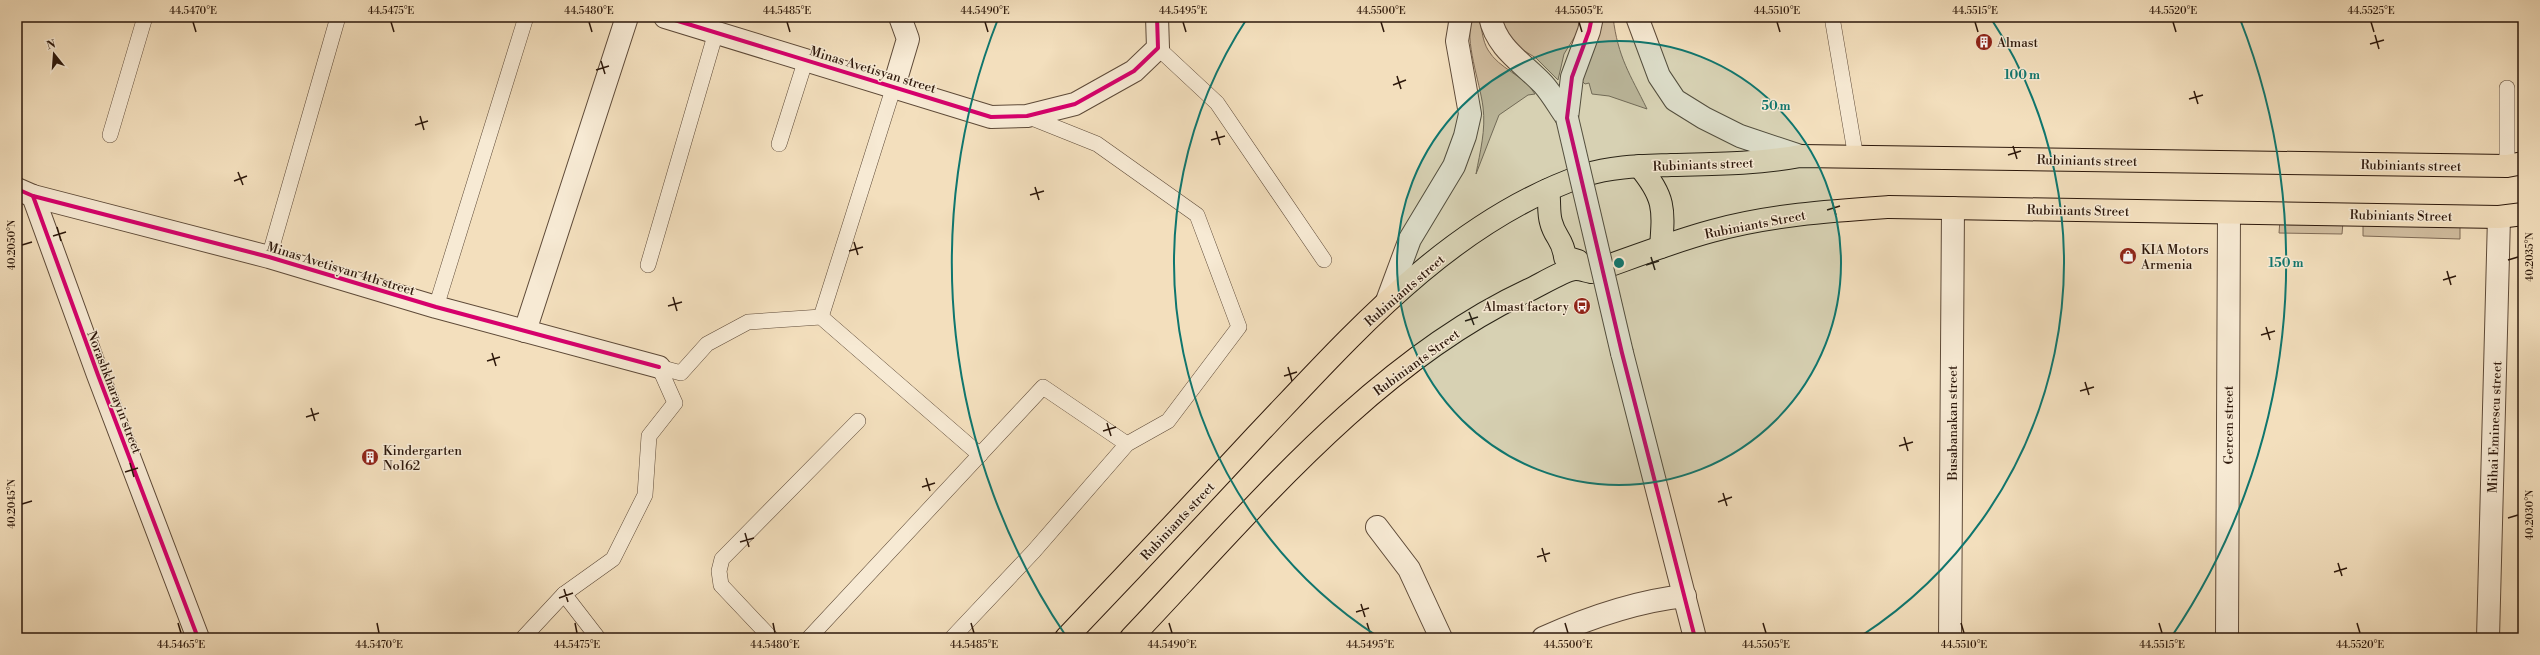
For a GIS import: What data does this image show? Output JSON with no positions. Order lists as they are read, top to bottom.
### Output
{
  "streets": {
    "main road": ["Rubiniants street", "Rubiniants Street"],
    "street": [
      "Minas Avetisyan street",
      "Minas Avetisyan 4th street",
      "Norashkharayin street",
      "Busabanakan street",
      "Gercen street",
      "Mihai Eminescu street"
    ]
  },
  "crossings": [
    ["Rubiniants Street", "Busabanakan street"],
    ["Rubiniants Street", "Gercen street"],
    ["Rubiniants Street", "Mihai Eminescu street"],
    ["Minas Avetisyan 4th street", "Norashkharayin street"]
  ],
  "places": {
    "building": ["Almast", "Kindergarten No162"],
    "shop": ["KIA Motors Armenia"],
    "bus stop": ["Almast factory"]
  },
  "north": "top",
  "coordinates": [
    "44.5470°E",
    "44.5475°E",
    "44.5480°E",
    "44.5485°E",
    "44.5490°E",
    "44.5495°E",
    "44.5500°E",
    "44.5505°E",
    "44.5510°E",
    "44.5515°E",
    "44.5520°E",
    "44.5525°E",
    "40.2050°N",
    "40.2035°N",
    "40.2045°N",
    "40.2030°N",
    "44.5465°E"
  ],
  "rings": ["100 m", "50 m", "150 m"]
}
